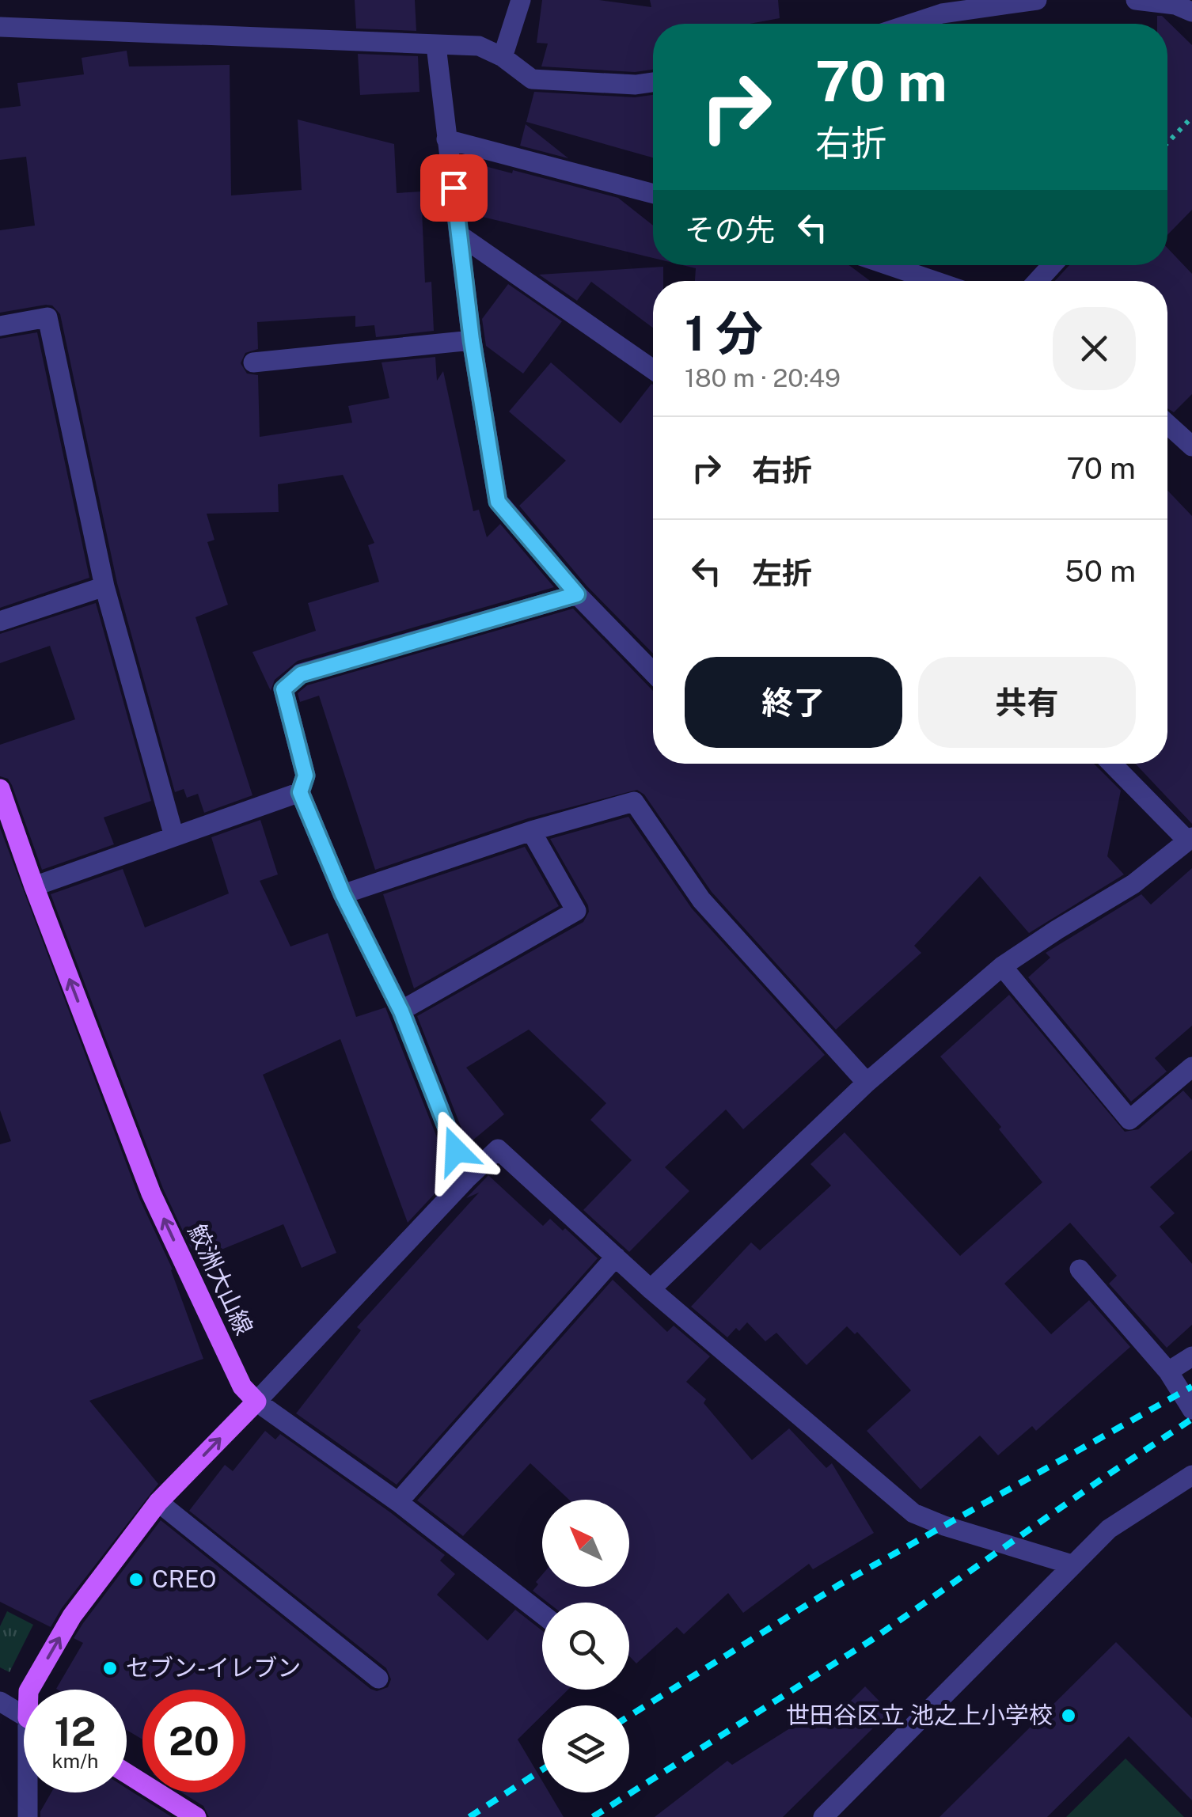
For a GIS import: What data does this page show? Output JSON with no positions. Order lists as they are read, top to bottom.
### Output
{
  "streets": {
    "main road": ["鮫洲大山線"]
  },
  "one_way": ["鮫洲大山線"],
  "places": ["CREO", "セブン-イレブン", "世田谷区立 池之上小学校"],
  "north": "top left",
  "page": {
    "turn": ["70 m", "右折"],
    "then": "その先",
    "heading": ["1 分", "180 m · 20:49"],
    "list": [
      {
        "name": "右折",
        "value": "70 m"
      },
      {
        "name": "左折",
        "value": "50 m"
      }
    ],
    "buttons": ["終了", "共有"],
    "speed": "12 km/h",
    "limit": "20"
  }
}
